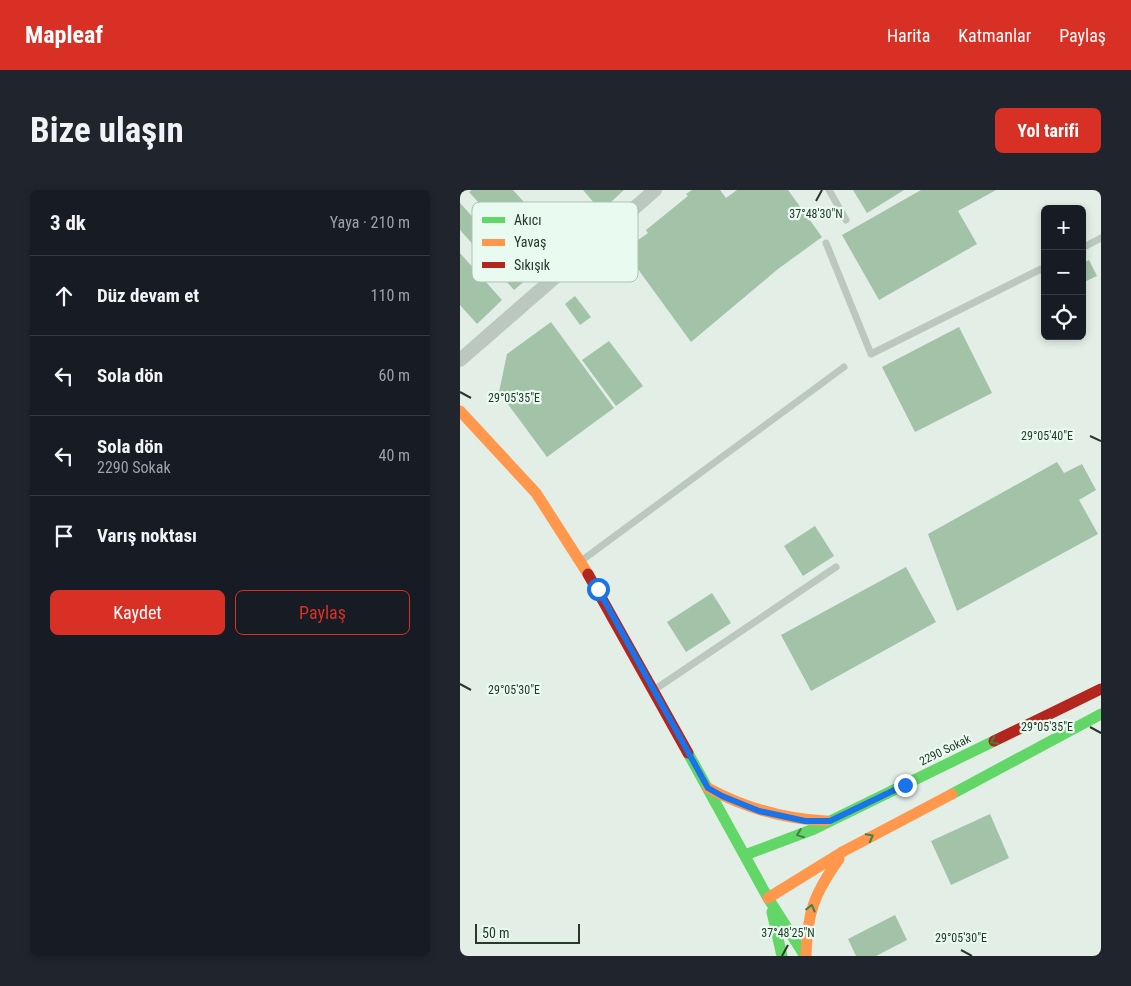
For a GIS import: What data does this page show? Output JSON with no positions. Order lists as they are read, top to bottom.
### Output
{
  "streets": {
    "main road": ["2290 Sokak"]
  },
  "legend": ["Akıcı", "Yavaş", "Sıkışık"],
  "scale_bar": "50 m",
  "page": {
    "header": "Mapleaf",
    "nav": ["Harita", "Katmanlar", "Paylaş"],
    "buttons": [
      "Yol tarifi",
      ["Kaydet", "Paylaş"]
    ],
    "title": "Bize ulaşın",
    "heading": ["3 dk", "Yaya · 210 m"],
    "map_buttons": ["+", "−"],
    "list": [
      ["Düz devam et", "110 m"],
      ["Sola dön", "60 m"],
      ["Sola dön", "2290 Sokak", "40 m"],
      "Varış noktası"
    ],
    "scale": "50 m"
  },
  "coordinates": [
    "37°48'30\"N",
    "29°05'35\"E",
    "29°05'40\"E",
    "29°05'30\"E",
    "37°48'25\"N"
  ]
}
